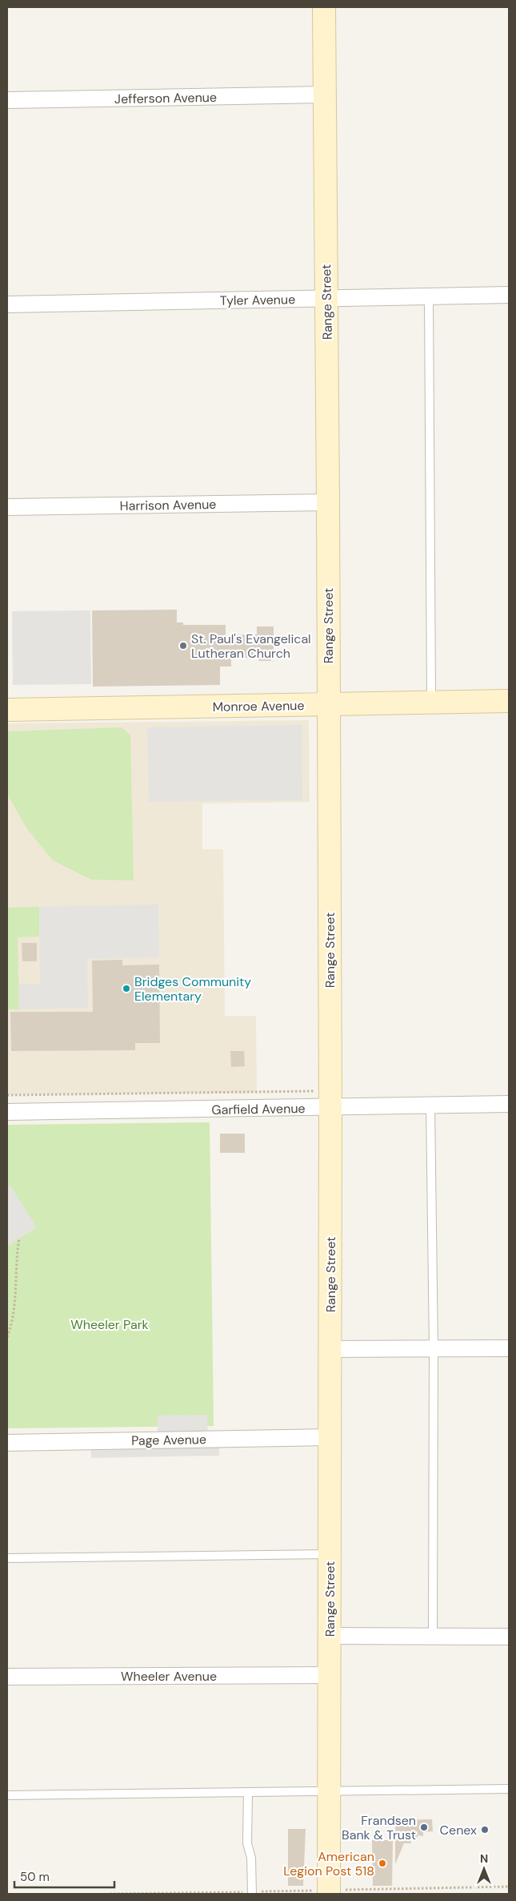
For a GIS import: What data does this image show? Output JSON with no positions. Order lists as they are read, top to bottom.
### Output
{
  "streets": {
    "street": [
      "Jefferson Avenue",
      "Tyler Avenue",
      "Range Street",
      "Harrison Avenue",
      "Monroe Avenue",
      "Garfield Avenue",
      "Page Avenue",
      "Wheeler Avenue"
    ]
  },
  "crossings": [
    ["Jefferson Avenue", "Range Street"],
    ["Tyler Avenue", "Range Street"],
    ["Range Street", "Harrison Avenue"],
    ["Range Street", "Monroe Avenue"],
    ["Range Street", "Garfield Avenue"],
    ["Range Street", "Page Avenue"],
    ["Range Street", "Wheeler Avenue"]
  ],
  "parks": ["Wheeler Park"],
  "places": [
    "St. Paul's Evangelical Lutheran Church",
    "Bridges Community Elementary",
    "Frandsen Bank & Trust",
    "Cenex",
    "American Legion Post 518"
  ],
  "scale_bar": "50 m",
  "north": "top"
}
